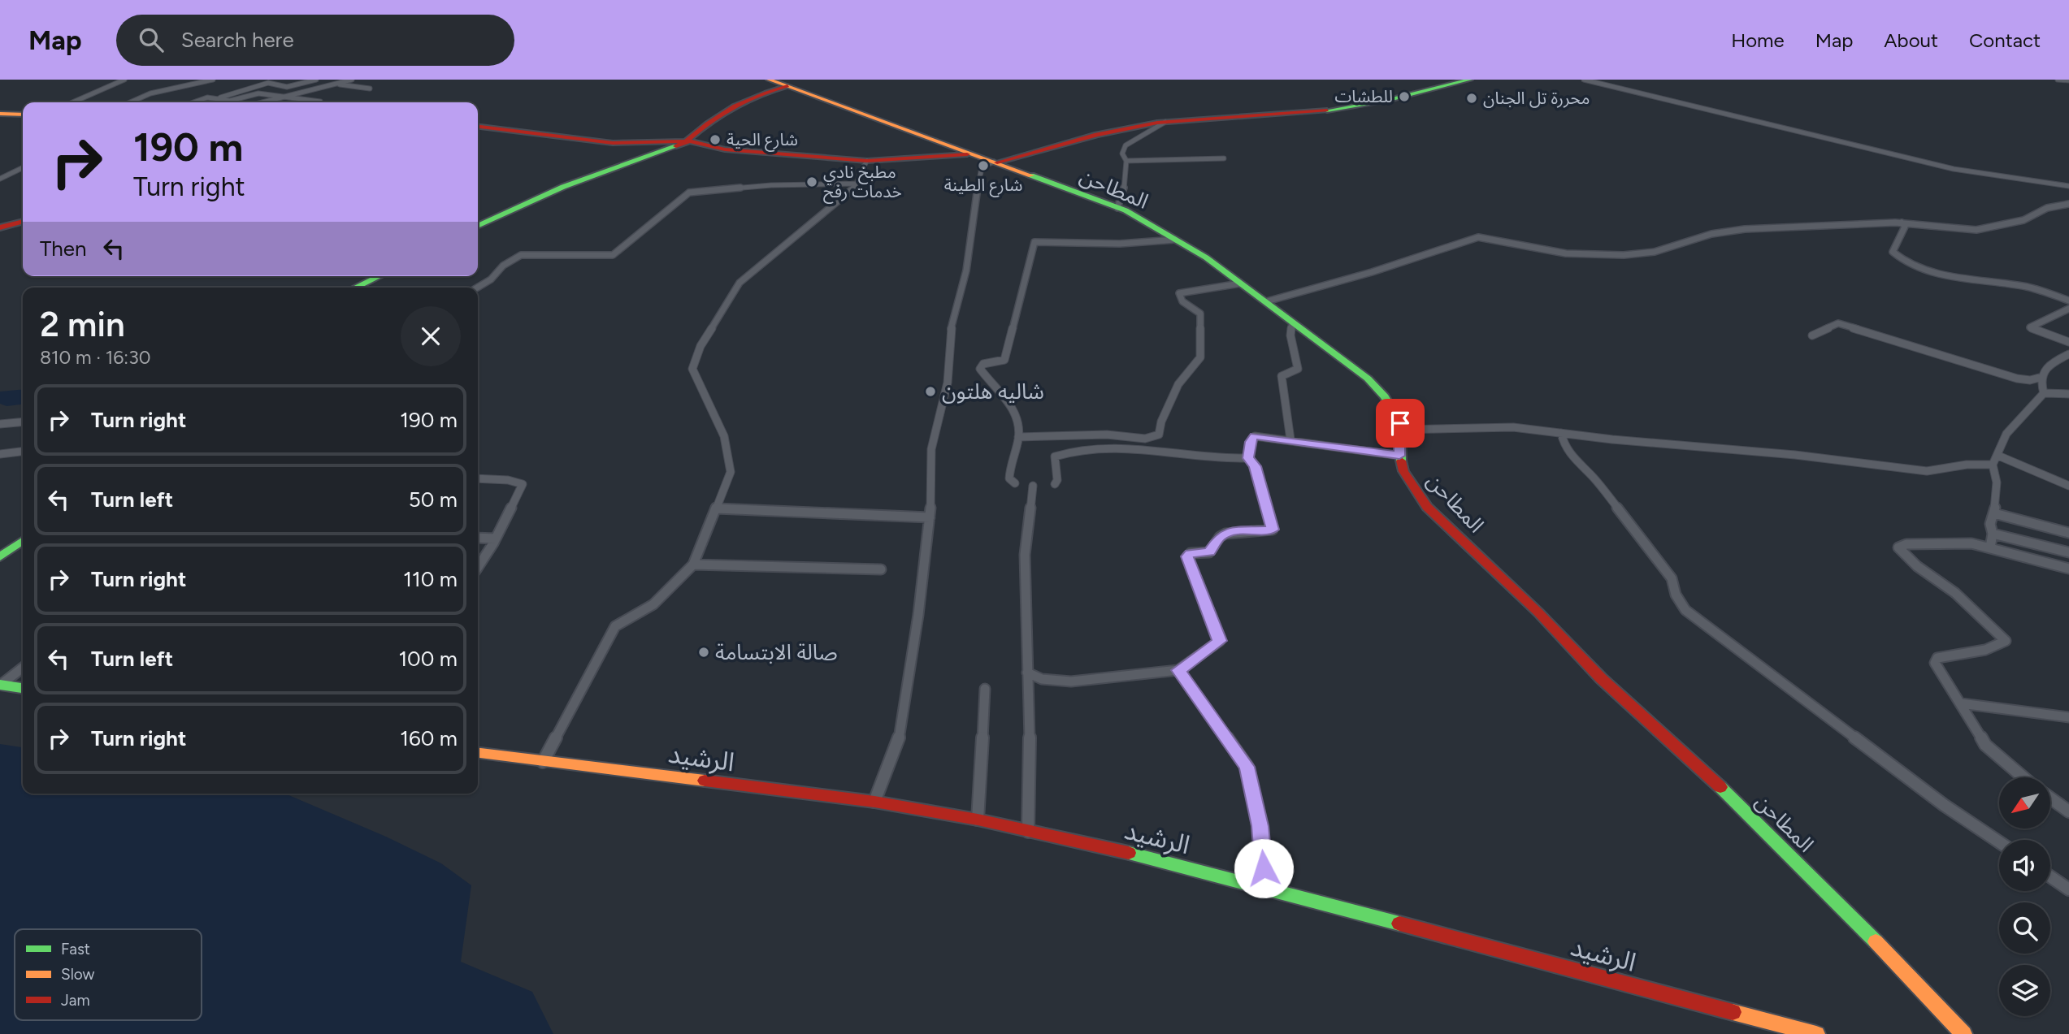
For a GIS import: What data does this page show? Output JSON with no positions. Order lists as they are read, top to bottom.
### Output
{
  "streets": {
    "main road": ["المطاحن", "الرشيد"]
  },
  "places": [
    "للطشات",
    "محررة تل الجنان",
    "شارع الحية",
    "شارع الطينة",
    "مطبخ نادي خدمات رفح",
    "شاليه هلتون",
    "صالة الابتسامة"
  ],
  "legend": ["Fast", "Slow", "Jam"],
  "north": "bottom left",
  "page": {
    "header": "Map",
    "search": "Search here",
    "nav": [
      "Home",
      "Map",
      "About",
      "Contact"
    ],
    "turn": ["190 m", "Turn right"],
    "then": "Then",
    "heading": ["2 min", "810 m · 16:30"],
    "list": [
      {
        "name": "Turn right",
        "value": "190 m"
      },
      {
        "name": "Turn left",
        "value": "50 m"
      },
      {
        "name": "Turn right",
        "value": "110 m"
      },
      {
        "name": "Turn left",
        "value": "100 m"
      },
      {
        "name": "Turn right",
        "value": "160 m"
      }
    ]
  }
}
